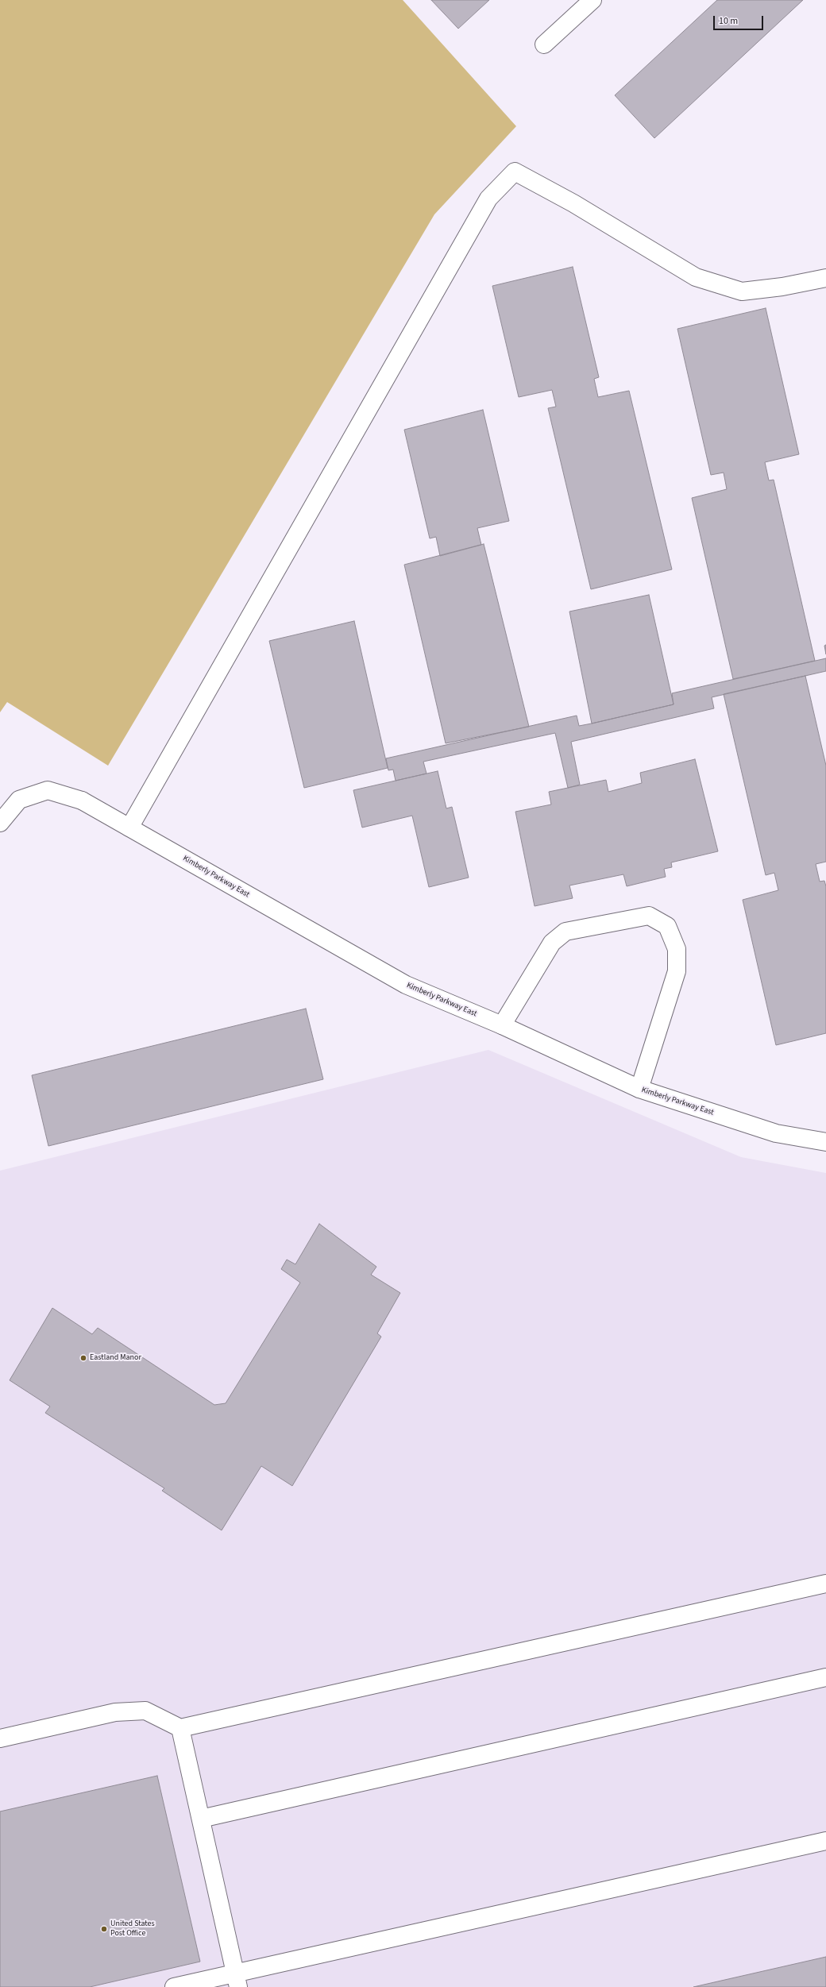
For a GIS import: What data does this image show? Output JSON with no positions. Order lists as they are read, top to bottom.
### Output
{
  "streets": {
    "street": ["Kimberly Parkway East"]
  },
  "places": ["Eastland Manor", "United States Post Office"],
  "scale_bar": "10 m"
}
